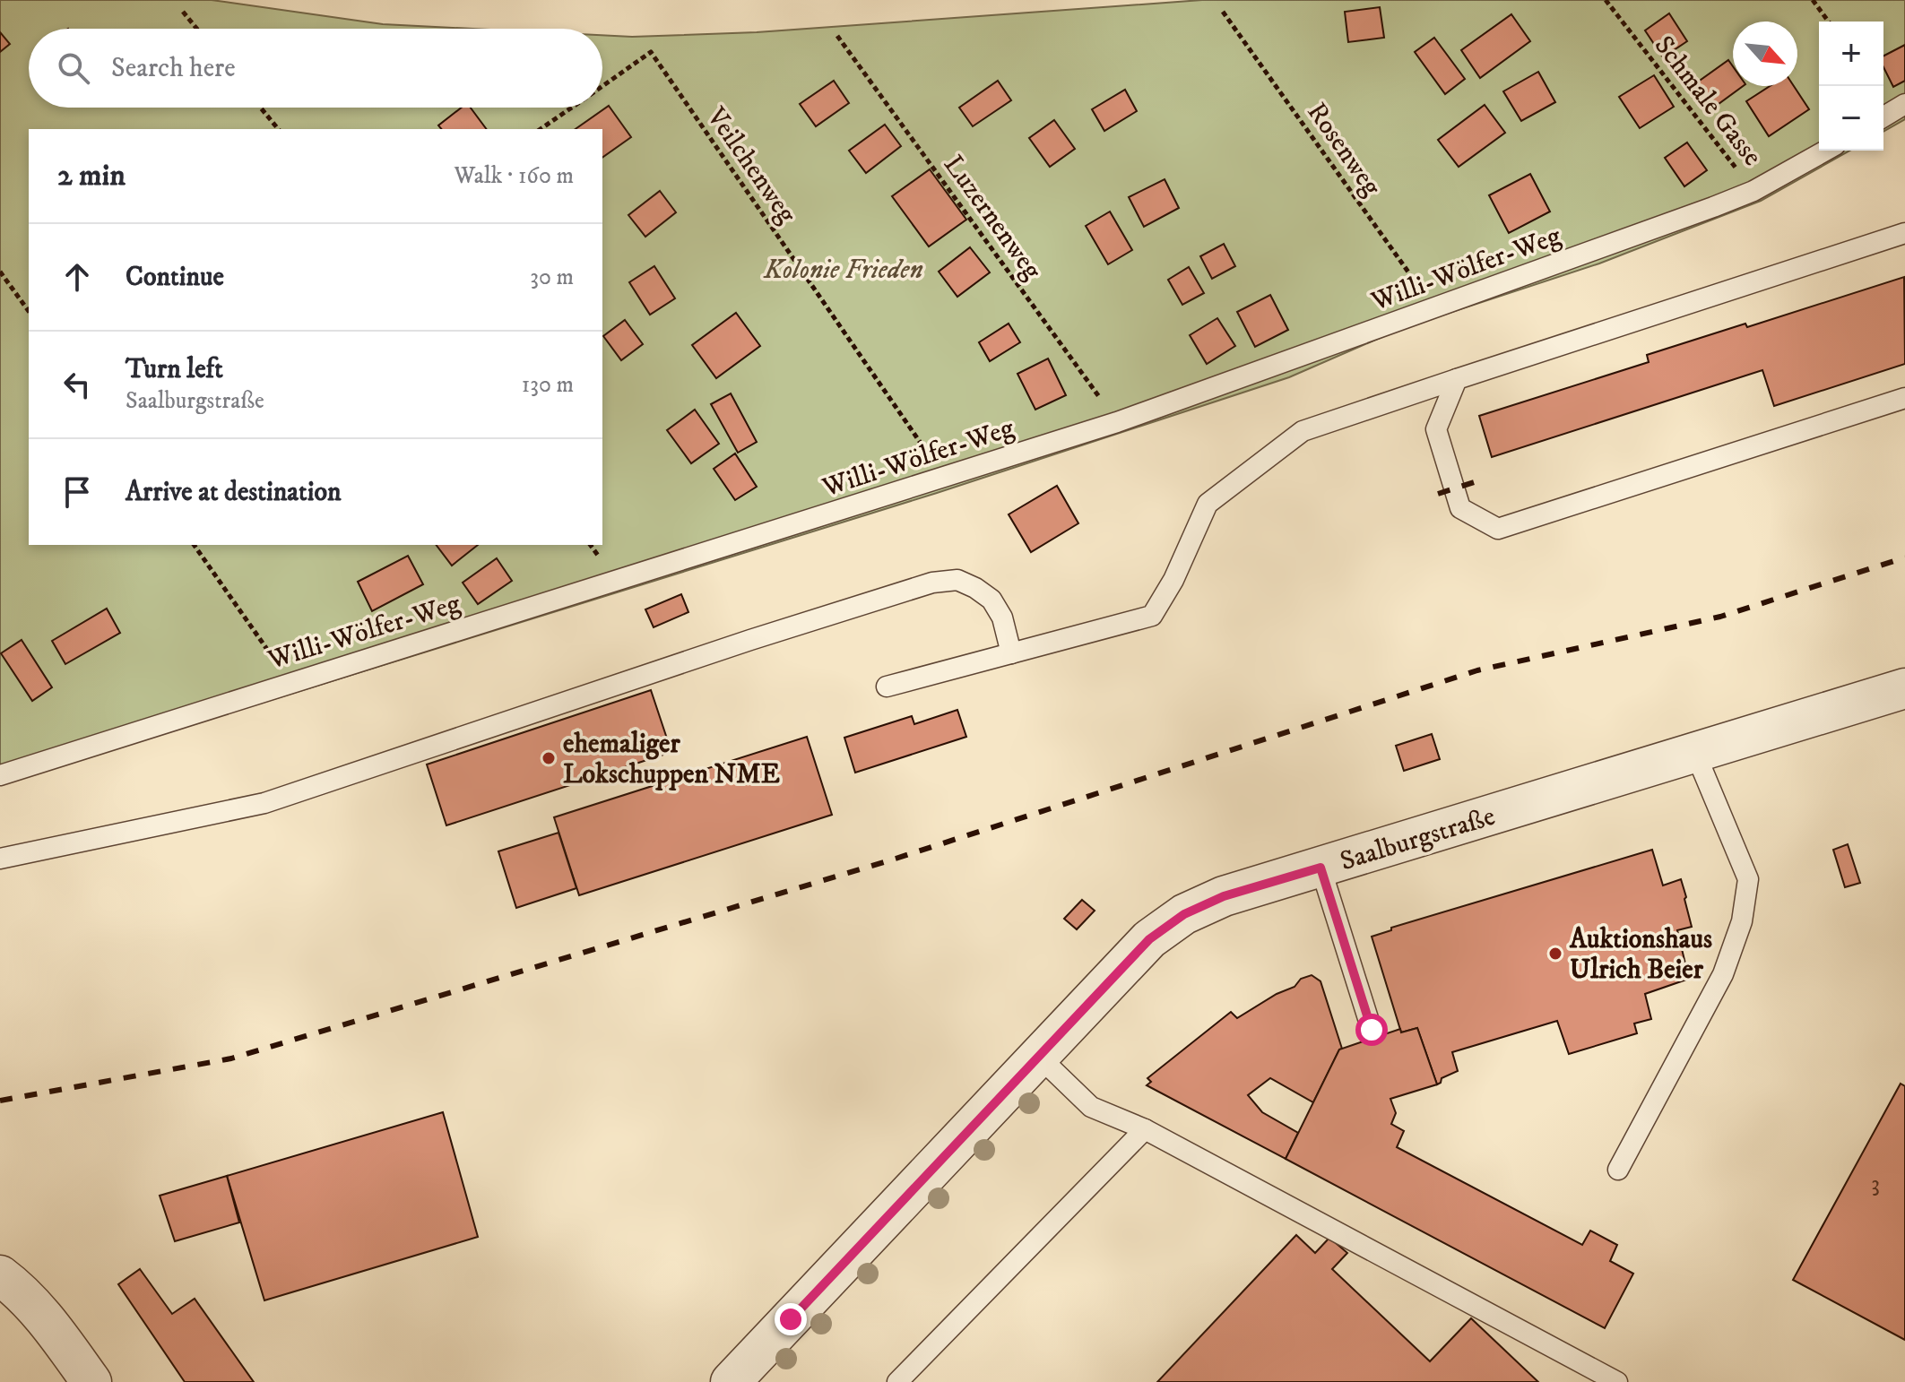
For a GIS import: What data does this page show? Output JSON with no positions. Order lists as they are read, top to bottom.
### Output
{
  "streets": {
    "street": ["Saalburgstraße"],
    "lane": ["Willi-Wölfer-Weg"],
    "path": [
      "Schmale Gasse",
      "Rosenweg",
      "Veilchenweg",
      "Luzernenweg"
    ]
  },
  "crossings": [
    ["Schmale Gasse", "Willi-Wölfer-Weg"],
    ["Rosenweg", "Willi-Wölfer-Weg"],
    ["Veilchenweg", "Willi-Wölfer-Weg"],
    ["Luzernenweg", "Willi-Wölfer-Weg"]
  ],
  "parks": ["Kolonie Frieden"],
  "places": ["ehemaliger Lokschuppen NME", "Auktionshaus Ulrich Beier"],
  "house_numbers": ["3"],
  "north": "bottom right",
  "page": {
    "map_buttons": ["+", "−"],
    "search": "Search here",
    "heading": ["2 min", "Walk · 160 m"],
    "list": [
      ["Continue", "30 m"],
      ["Turn left", "Saalburgstraße", "130 m"],
      "Arrive at destination"
    ]
  }
}
